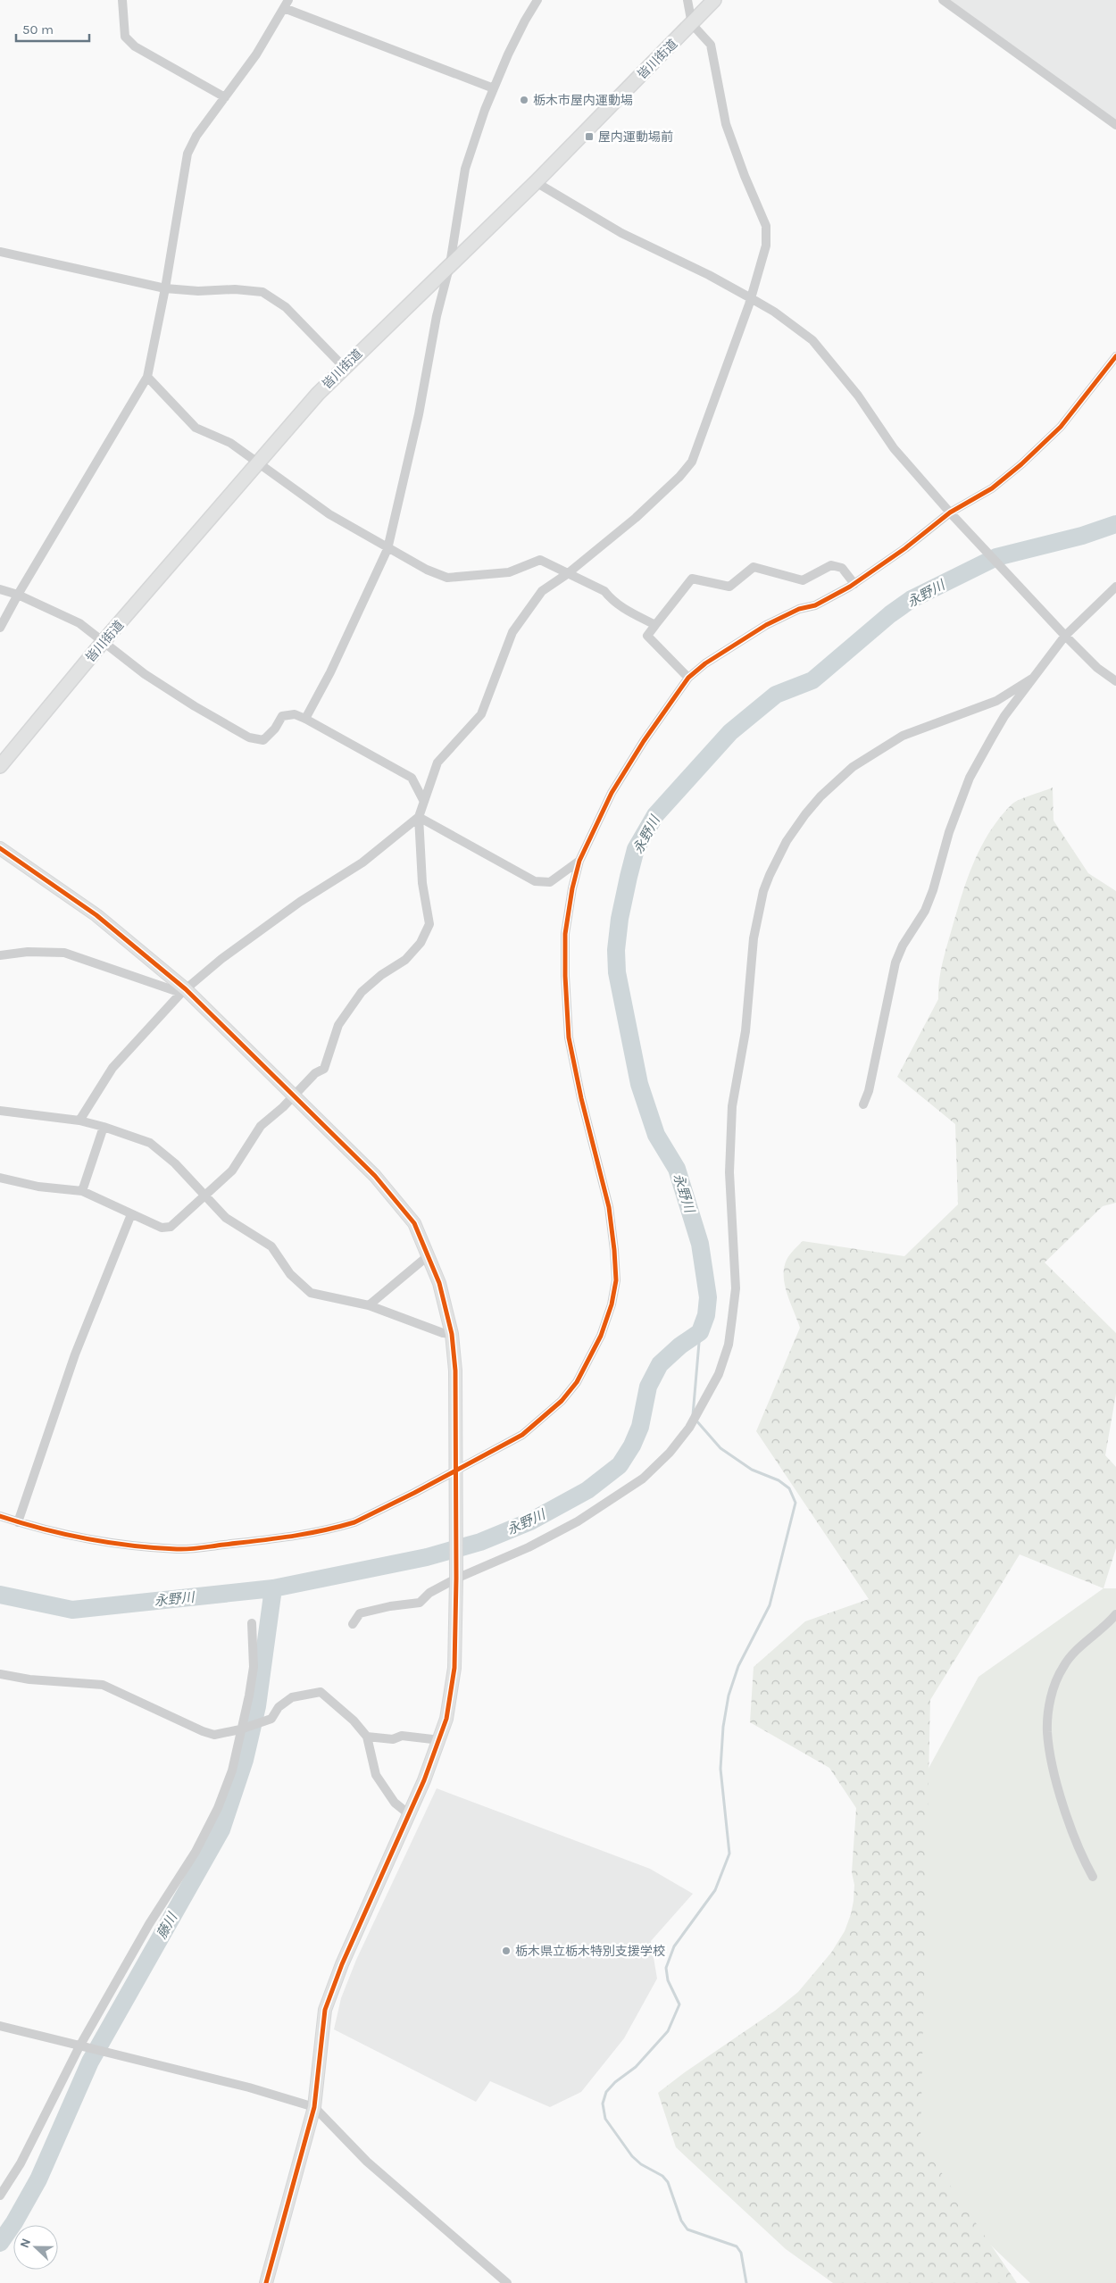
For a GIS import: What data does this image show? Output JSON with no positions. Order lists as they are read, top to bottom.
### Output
{
  "streets": {
    "main road": ["皆川街道"]
  },
  "water": ["永野川", "藤川"],
  "places": {
    "other": ["栃木市屋内運動場", "栃木県立栃木特別支援学校"],
    "transit": ["屋内運動場前"]
  },
  "scale_bar": "50 m",
  "north": "left"
}
